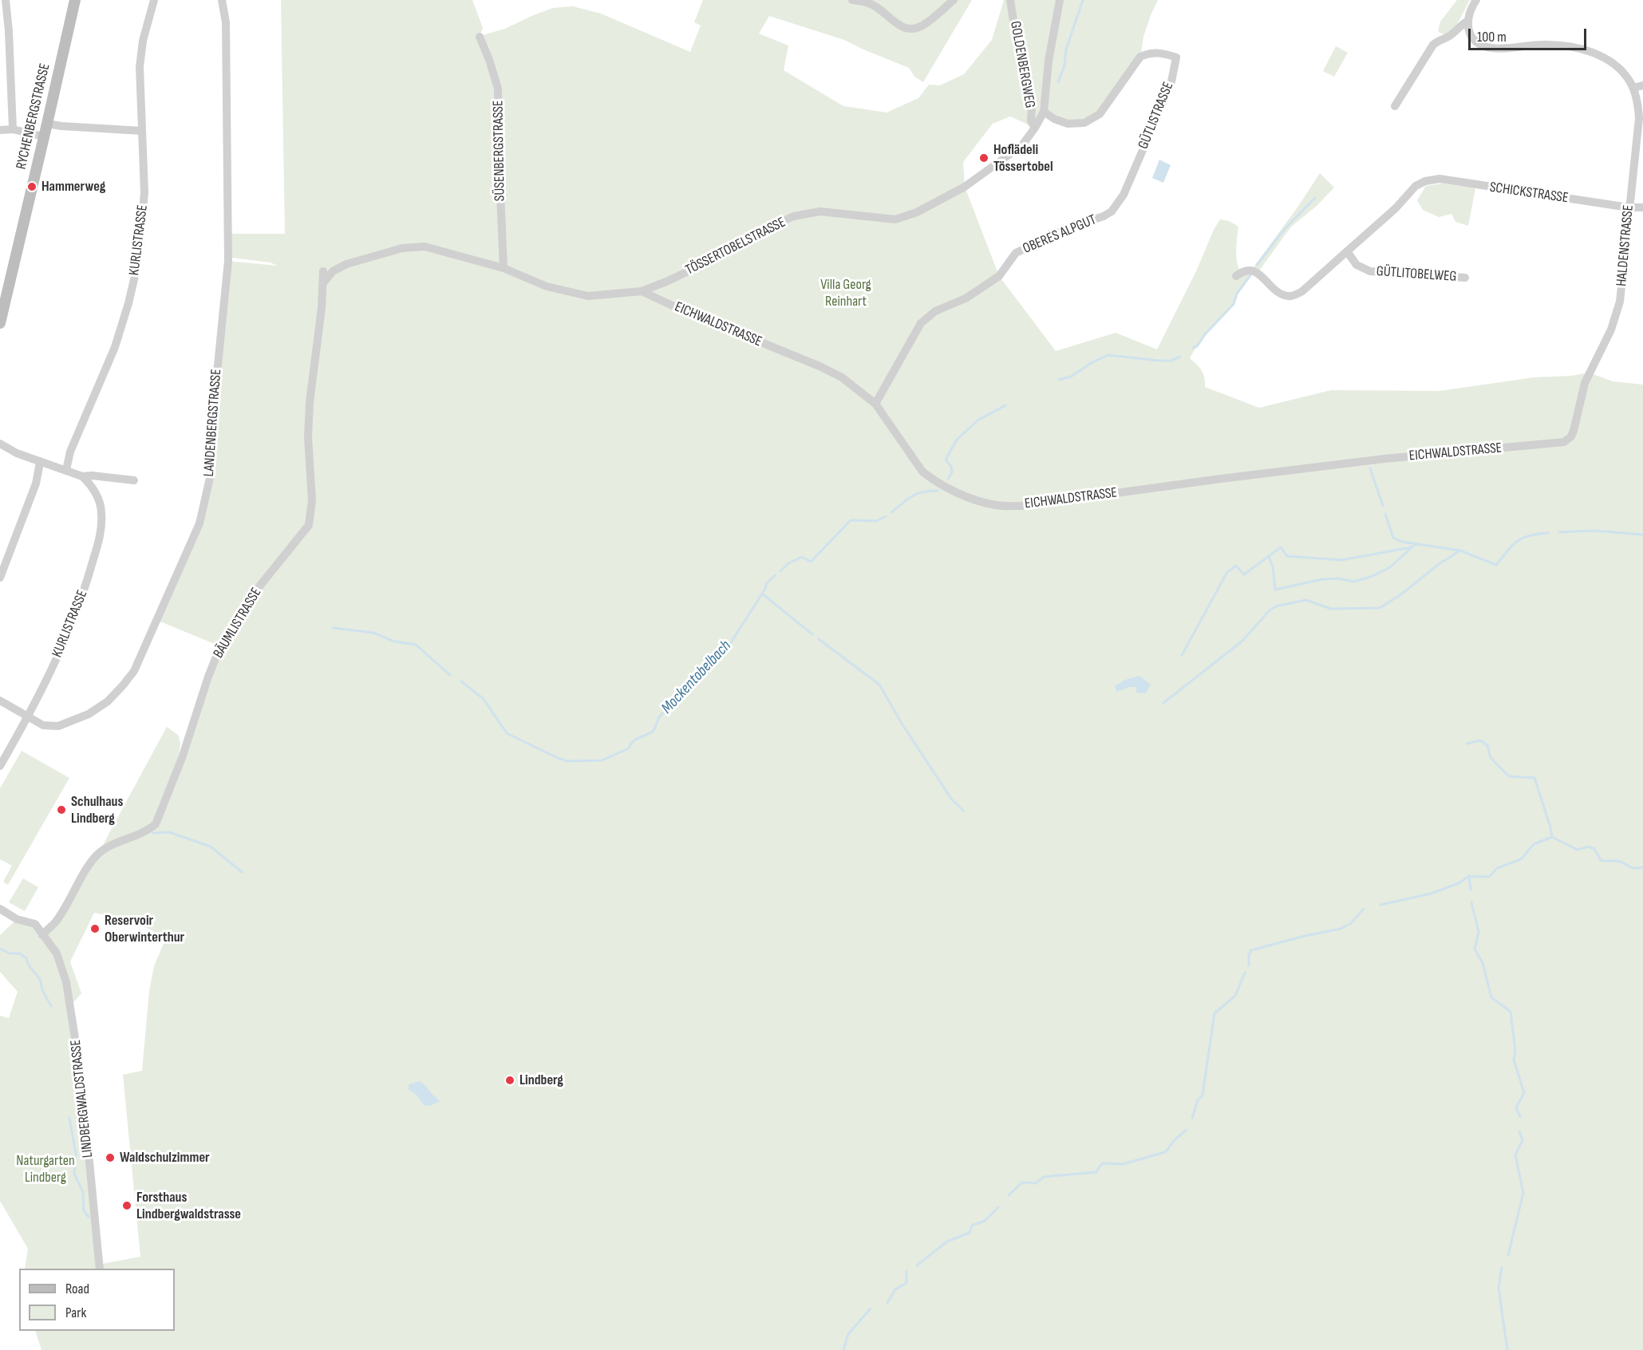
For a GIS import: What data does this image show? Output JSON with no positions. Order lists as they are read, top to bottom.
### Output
{
  "streets": {
    "street": [
      "GOLDENBERGWEG",
      "GÜTLISTRASSE",
      "RYCHENBERGSTRASSE",
      "SÜSENBERGSTRASSE",
      "SCHICKSTRASSE",
      "OBERES ALPGUT",
      "KURLISTRASSE",
      "HALDENSTRASSE",
      "TÖSSERTOBELSTRASSE",
      "GÜTLITOBELWEG",
      "EICHWALDSTRASSE",
      "LANDENBERGSTRASSE",
      "BÄUMLISTRASSE",
      "LINDBERGWALDSTRASSE"
    ]
  },
  "crossings": [
    ["GOLDENBERGWEG", "TÖSSERTOBELSTRASSE"],
    ["GÜTLISTRASSE", "OBERES ALPGUT"],
    ["GÜTLISTRASSE", "TÖSSERTOBELSTRASSE"],
    ["SÜSENBERGSTRASSE", "TÖSSERTOBELSTRASSE"],
    ["SCHICKSTRASSE", "HALDENSTRASSE"],
    ["SCHICKSTRASSE", "GÜTLITOBELWEG"],
    ["OBERES ALPGUT", "EICHWALDSTRASSE"],
    ["KURLISTRASSE", "LANDENBERGSTRASSE"],
    ["HALDENSTRASSE", "EICHWALDSTRASSE"],
    ["TÖSSERTOBELSTRASSE", "EICHWALDSTRASSE"],
    ["TÖSSERTOBELSTRASSE", "BÄUMLISTRASSE"],
    ["BÄUMLISTRASSE", "LINDBERGWALDSTRASSE"]
  ],
  "water": ["Mockentobelbach"],
  "parks": ["Villa Georg Reinhart", "Naturgarten Lindberg"],
  "places": [
    "Hoflädeli Tössertobel",
    "Hammerweg",
    "Schulhaus Lindberg",
    "Reservoir Oberwinterthur",
    "Lindberg",
    "Waldschulzimmer",
    "Forsthaus Lindbergwaldstrasse"
  ],
  "legend": ["Road", "Park"],
  "scale_bar": "100 m"
}
